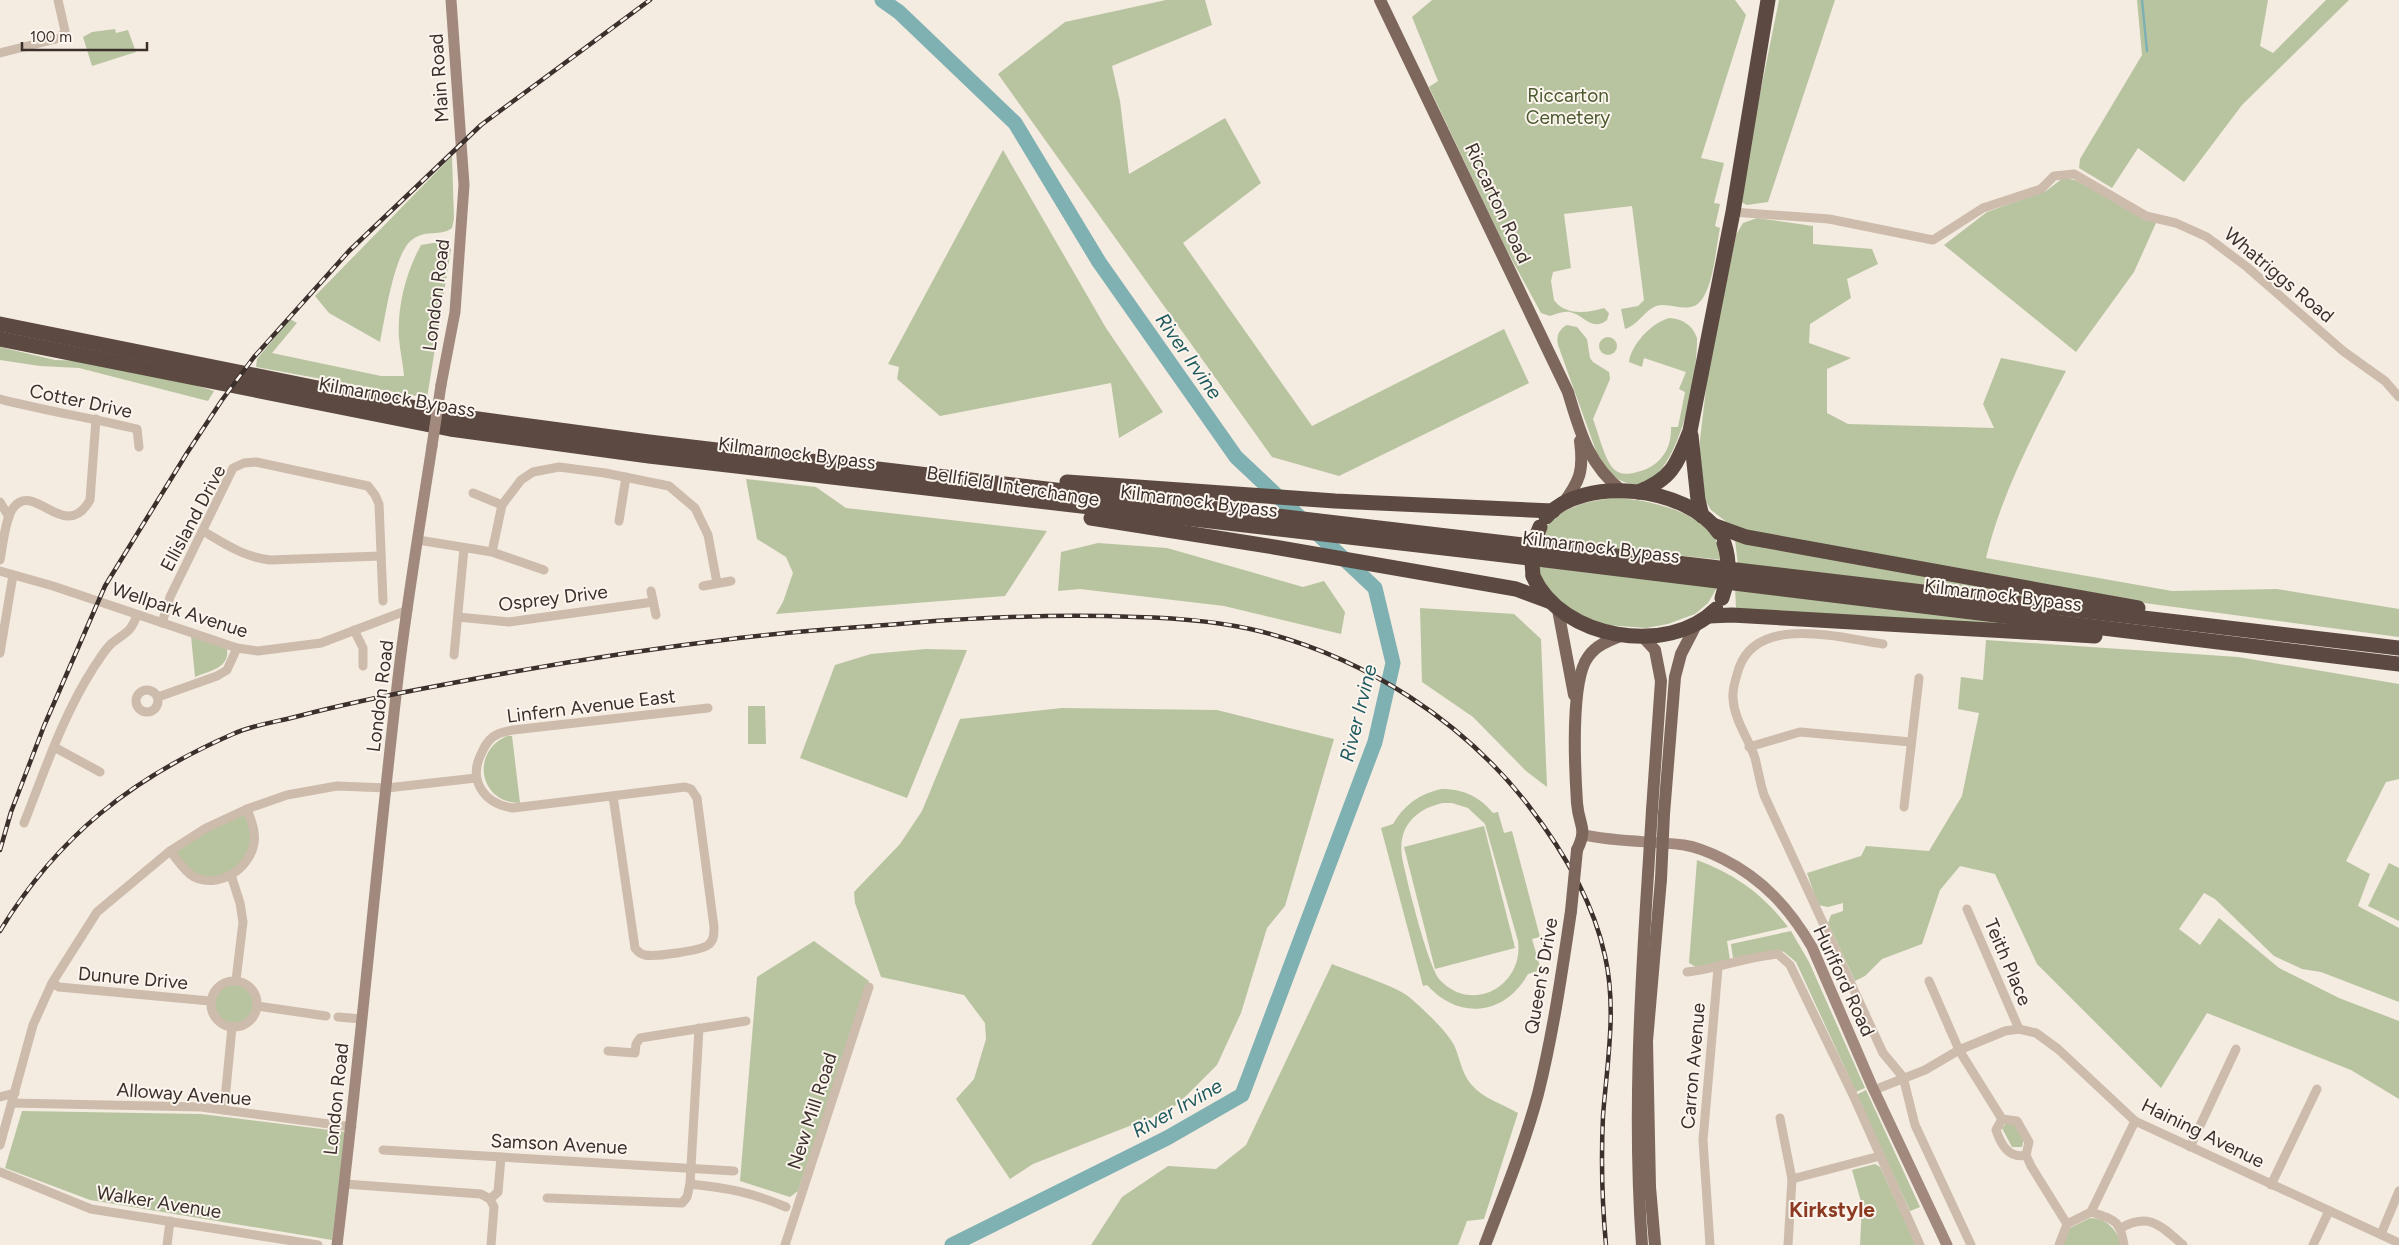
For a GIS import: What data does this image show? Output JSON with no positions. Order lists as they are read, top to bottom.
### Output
{
  "streets": {
    "highway": ["Kilmarnock Bypass", "Bellfield Interchange"],
    "main road": [
      "Main Road",
      "Riccarton Road",
      "London Road",
      "Queen's Drive",
      "Hurlford Road"
    ],
    "street": [
      "Whatriggs Road",
      "Cotter Drive",
      "Ellisland Drive",
      "Osprey Drive",
      "Wellpark Avenue",
      "Linfern Avenue East",
      "Teith Place",
      "Dunure Drive",
      "Carron Avenue",
      "Alloway Avenue",
      "New Mill Road",
      "Haining Avenue",
      "Samson Avenue",
      "Walker Avenue"
    ]
  },
  "crossings": [
    ["Main Road", "London Road"],
    ["Riccarton Road", "Bellfield Interchange"],
    ["London Road", "Wellpark Avenue"],
    ["London Road", "Alloway Avenue"],
    ["Kilmarnock Bypass", "Bellfield Interchange"],
    ["Ellisland Drive", "Wellpark Avenue"],
    ["Teith Place", "Haining Avenue"],
    ["Queen's Drive", "Hurlford Road"]
  ],
  "districts": ["Kirkstyle"],
  "water": ["River Irvine"],
  "parks": ["Riccarton Cemetery"],
  "scale_bar": "100 m"
}
